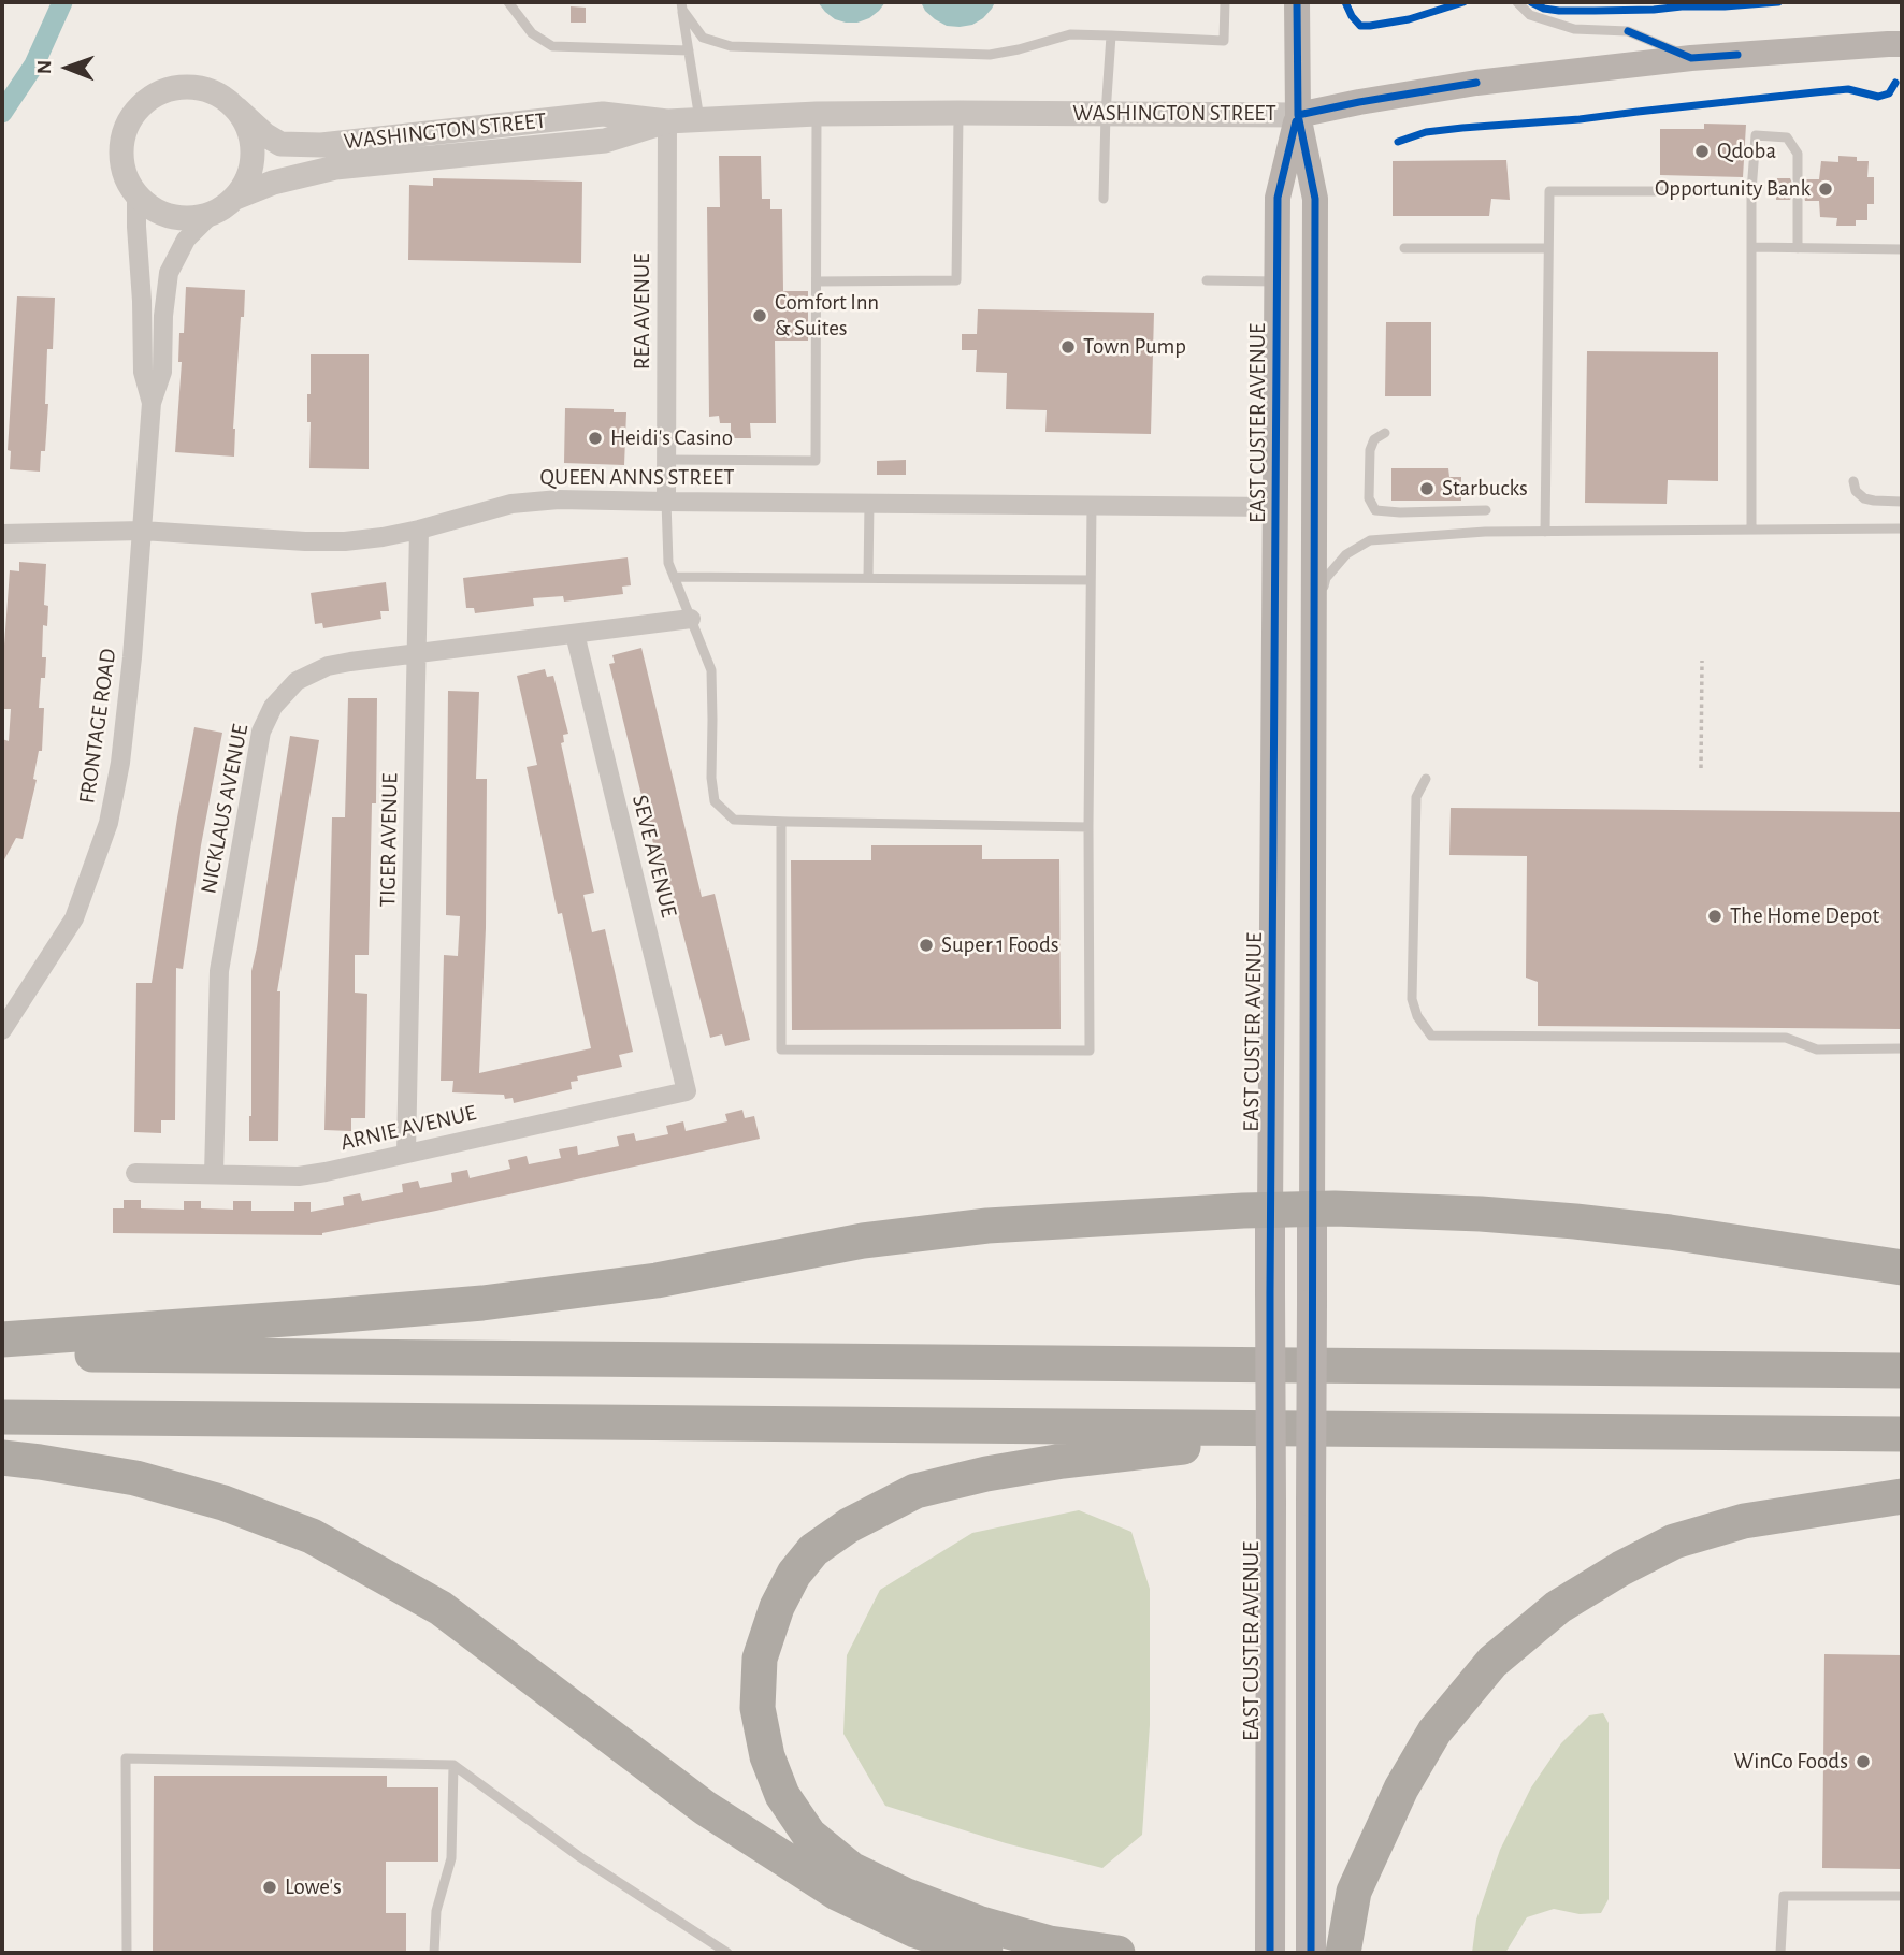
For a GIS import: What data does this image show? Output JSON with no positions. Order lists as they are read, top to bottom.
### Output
{
  "streets": {
    "main road": ["WASHINGTON STREET", "EAST CUSTER AVENUE"],
    "street": [
      "REA AVENUE",
      "QUEEN ANNS STREET",
      "FRONTAGE ROAD",
      "NICKLAUS AVENUE",
      "TIGER AVENUE",
      "SEVE AVENUE",
      "ARNIE AVENUE"
    ]
  },
  "crossings": [
    ["WASHINGTON STREET", "REA AVENUE"],
    ["WASHINGTON STREET", "EAST CUSTER AVENUE"],
    ["WASHINGTON STREET", "FRONTAGE ROAD"],
    ["REA AVENUE", "QUEEN ANNS STREET"],
    ["EAST CUSTER AVENUE", "QUEEN ANNS STREET"],
    ["QUEEN ANNS STREET", "FRONTAGE ROAD"],
    ["QUEEN ANNS STREET", "TIGER AVENUE"],
    ["NICKLAUS AVENUE", "TIGER AVENUE"],
    ["NICKLAUS AVENUE", "SEVE AVENUE"],
    ["NICKLAUS AVENUE", "ARNIE AVENUE"],
    ["TIGER AVENUE", "ARNIE AVENUE"],
    ["SEVE AVENUE", "ARNIE AVENUE"]
  ],
  "places": [
    "Qdoba",
    "Opportunity Bank",
    "Comfort Inn & Suites",
    "Town Pump",
    "Heidi's Casino",
    "Starbucks",
    "The Home Depot",
    "Super 1 Foods",
    "WinCo Foods",
    "Lowe's"
  ],
  "north": "left"
}
